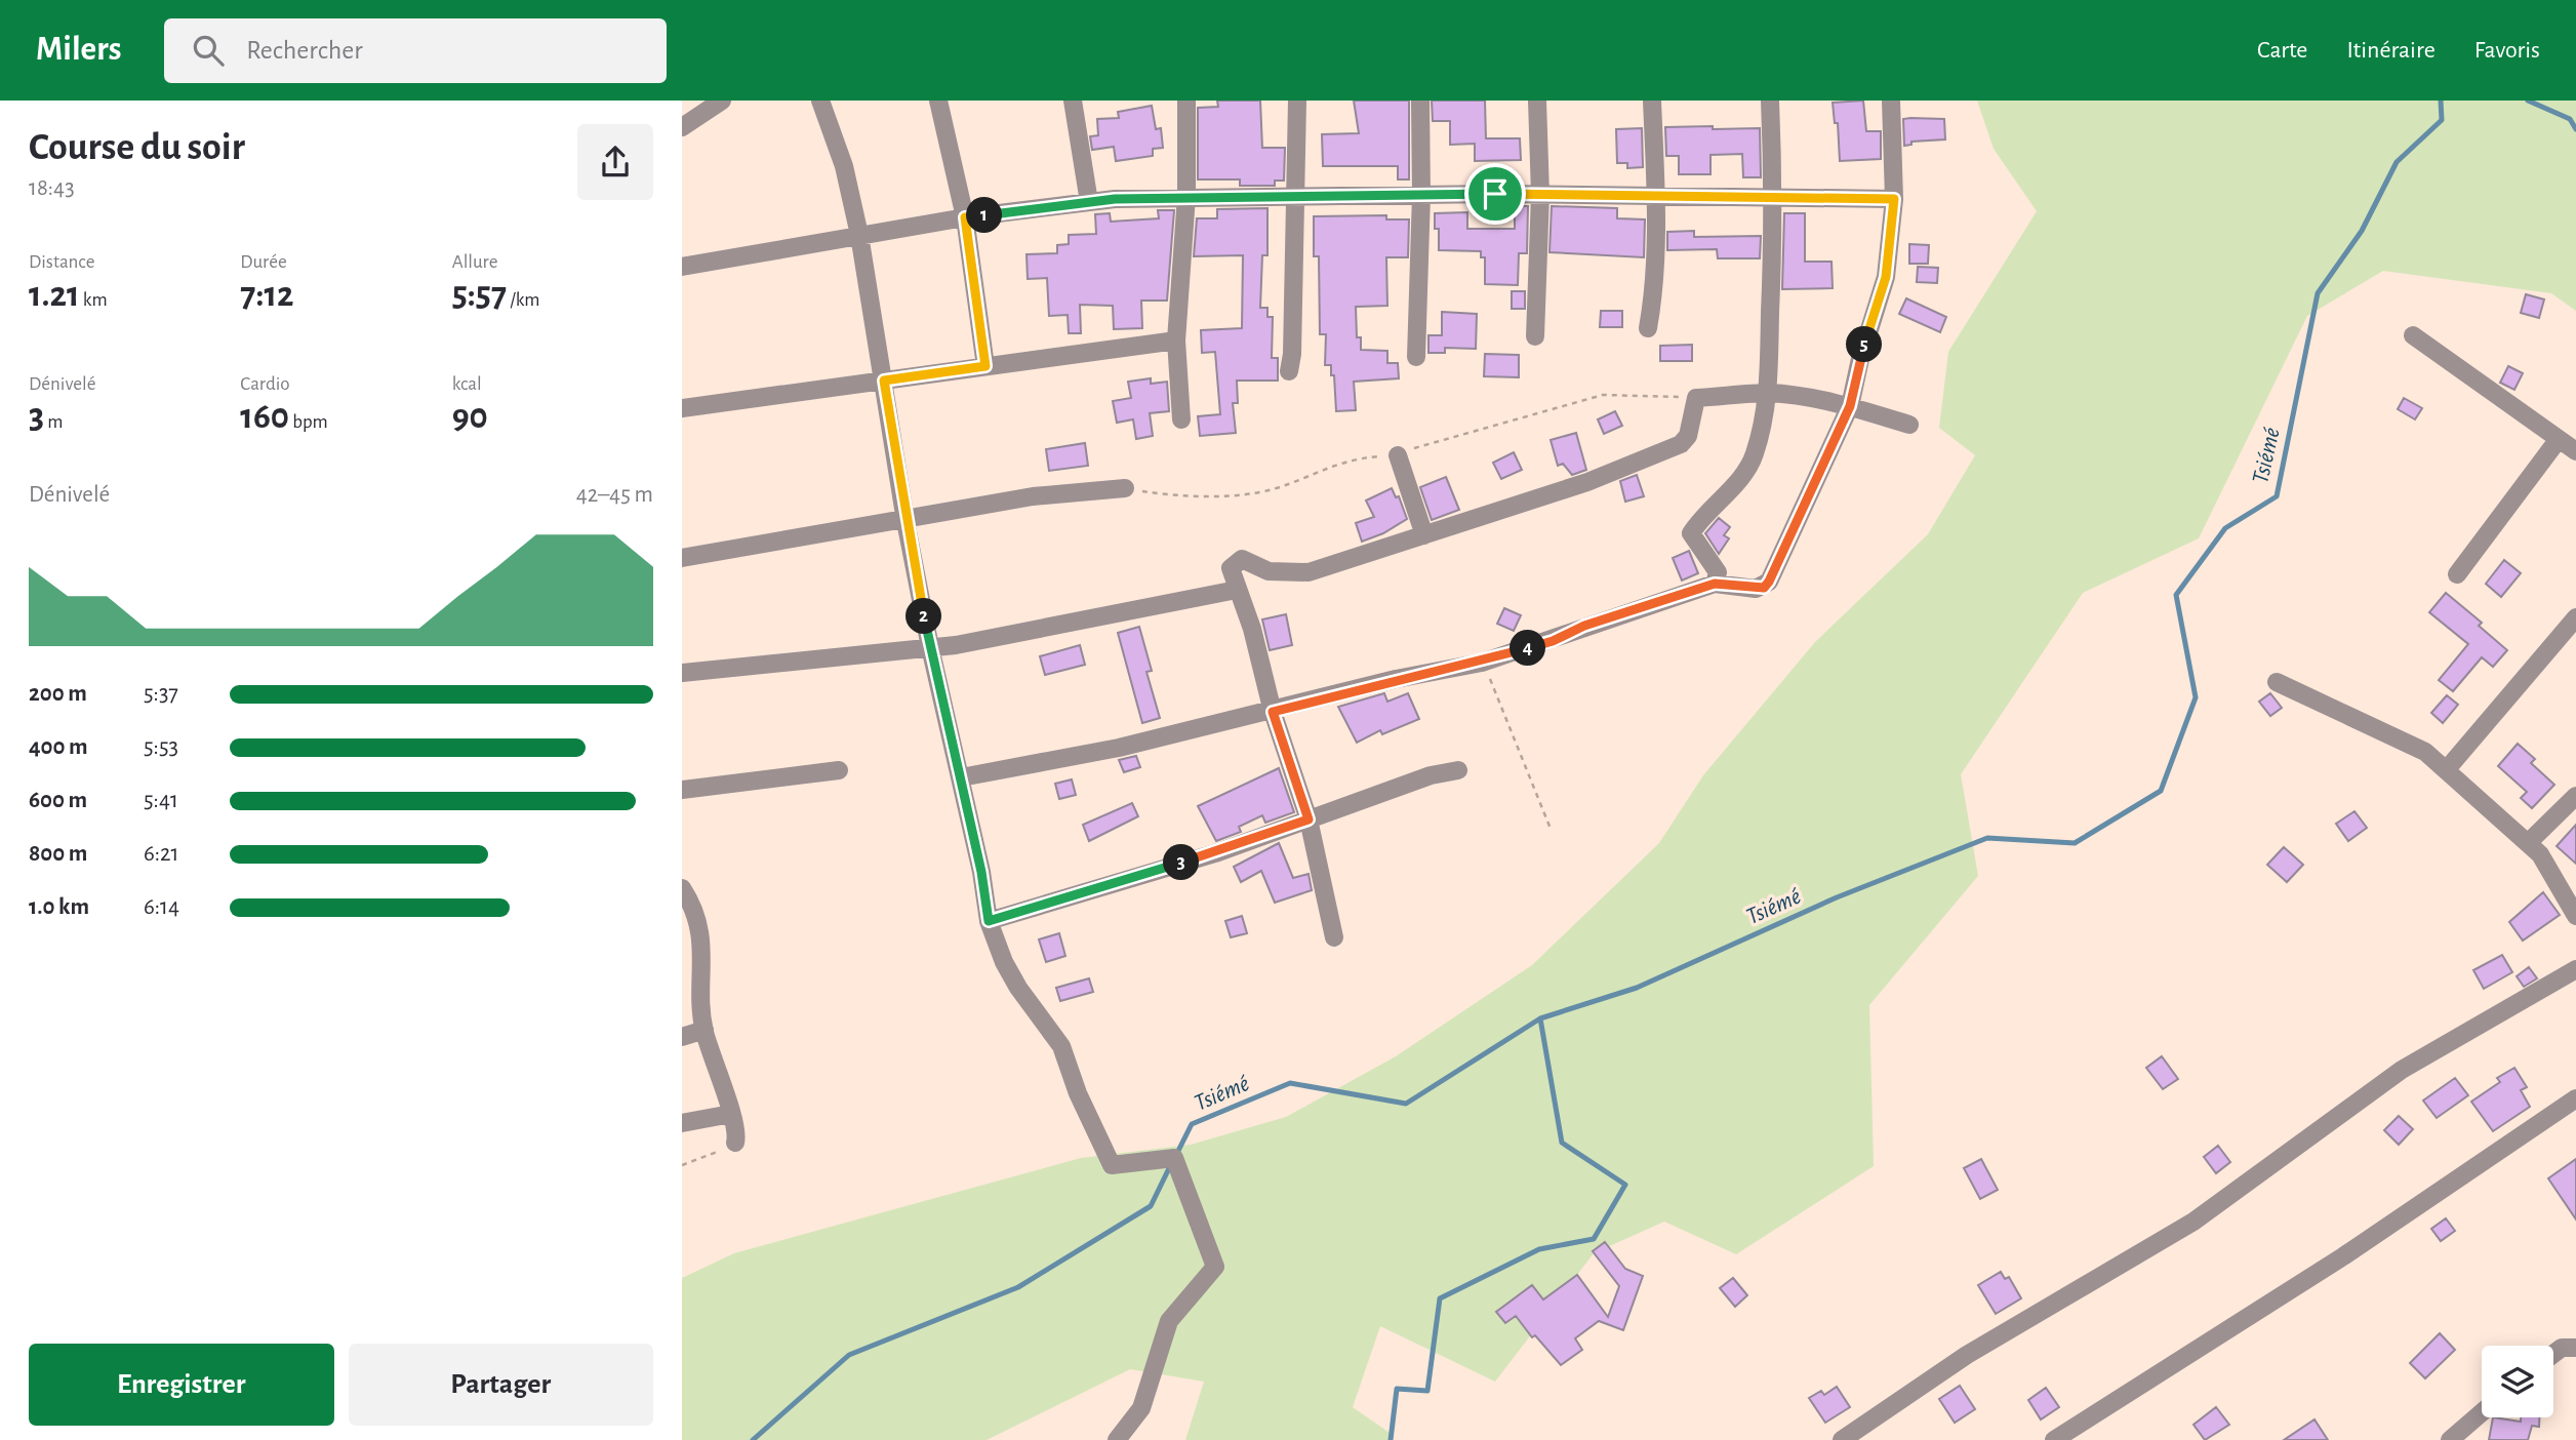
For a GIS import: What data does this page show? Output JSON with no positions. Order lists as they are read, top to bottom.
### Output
{
  "water": ["Tsiémé"],
  "page": {
    "header": "Milers",
    "search": "Rechercher",
    "nav": ["Carte", "Itinéraire", "Favoris"],
    "heading": ["Course du soir", "18:43"],
    "pins": [
      "1",
      "5",
      "2",
      "4",
      "3"
    ],
    "stats": [
      ["Distance", "1.21 km"],
      ["Durée", "7:12"],
      ["Allure", "5:57 /km"],
      ["Dénivelé", "3 m"],
      ["Cardio", "160 bpm"],
      ["kcal", "90"]
    ],
    "chart": ["Dénivelé", "42–45 m"],
    "list": [
      {
        "name": "200 m",
        "note": "5:37"
      },
      {
        "name": "400 m",
        "note": "5:53"
      },
      {
        "name": "600 m",
        "note": "5:41"
      },
      {
        "name": "800 m",
        "note": "6:21"
      },
      {
        "name": "1.0 km",
        "note": "6:14"
      }
    ],
    "buttons": ["Enregistrer", "Partager"]
  }
}
